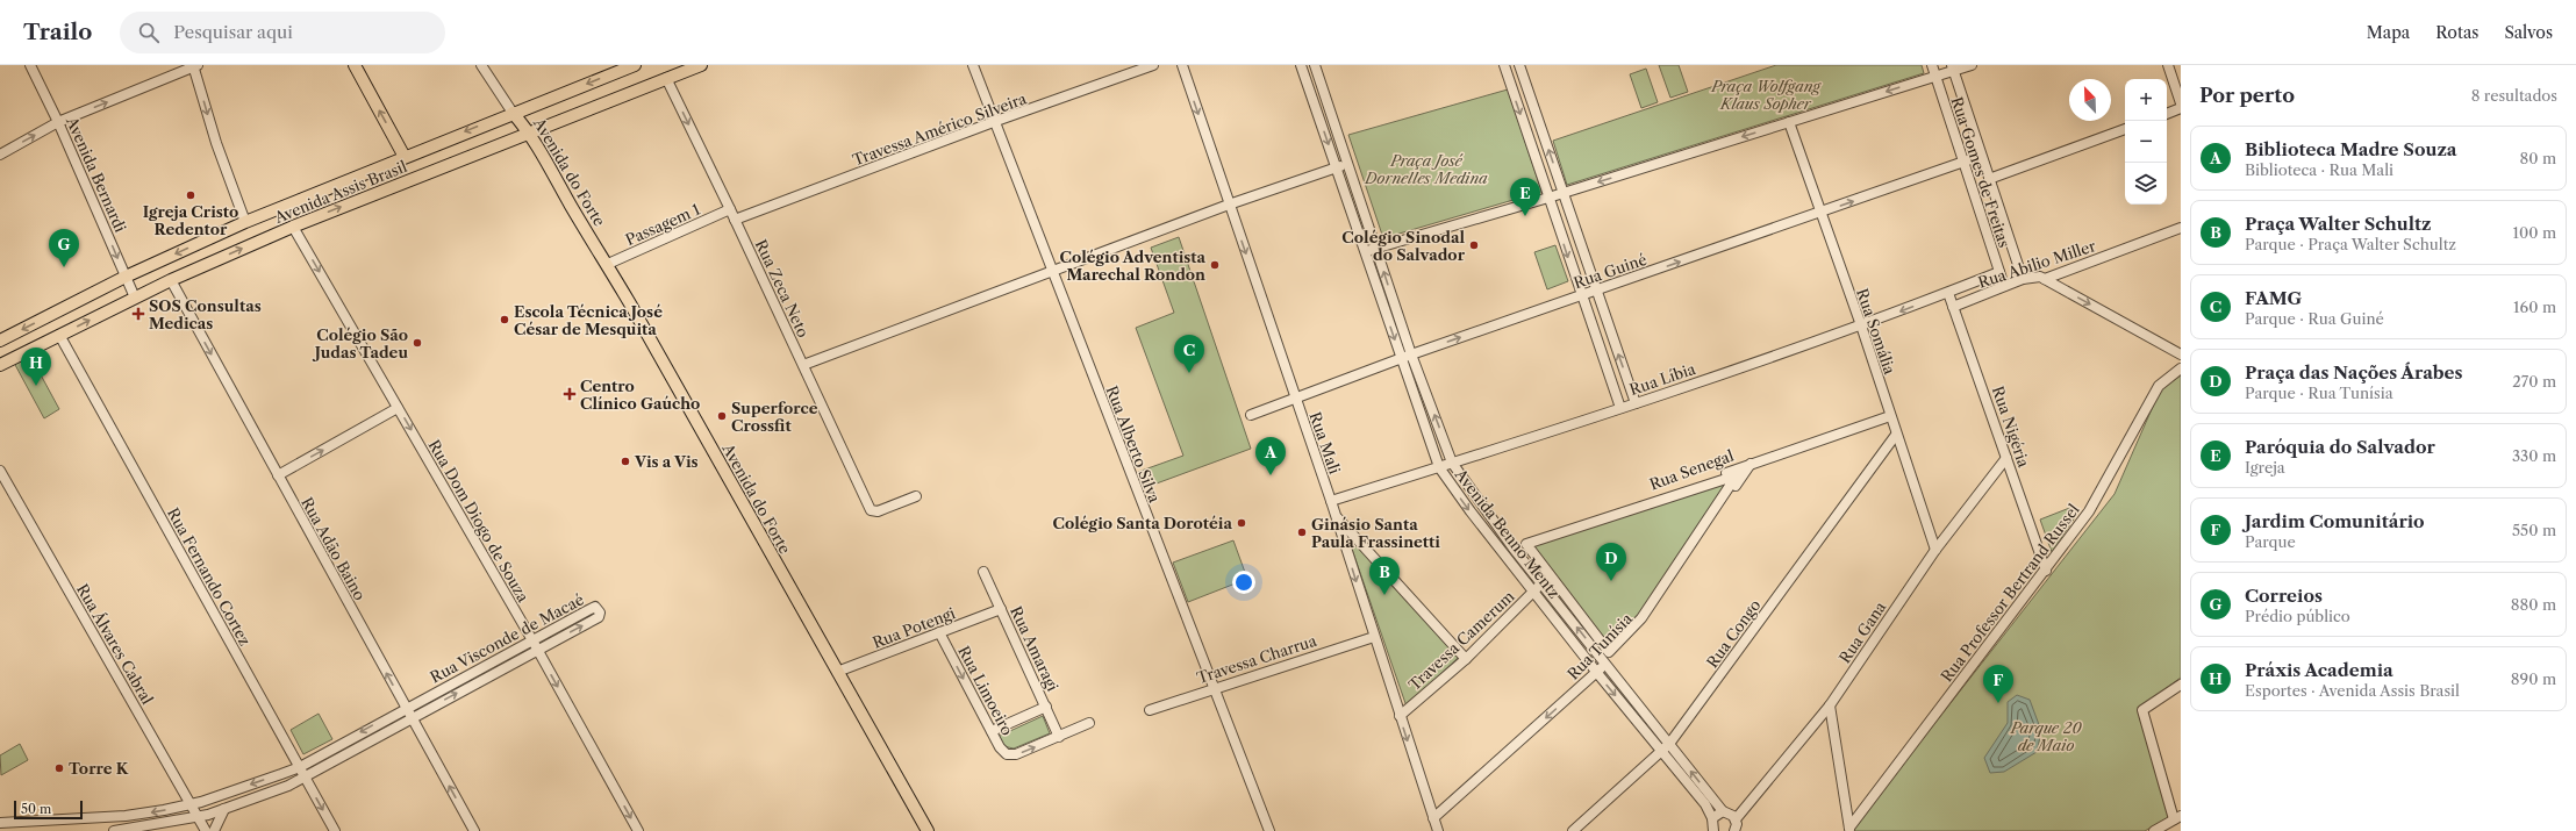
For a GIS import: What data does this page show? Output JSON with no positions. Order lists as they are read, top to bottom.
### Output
{
  "streets": {
    "main road": ["Avenida do Forte", "Avenida Assis Brasil"],
    "street": [
      "Travessa Américo Silveira",
      "Rua Gomes de Freitas",
      "Avenida Bernardi",
      "Passagem 1",
      "Rua Abilio Miller",
      "Rua Guiné",
      "Rua Zeca Neto",
      "Rua Somália",
      "Rua Líbia",
      "Rua Nigéria",
      "Rua Mali",
      "Rua Alberto Silva",
      "Rua Senegal",
      "Rua Dom Diogo de Souza",
      "Avenida Benno Mentz",
      "Rua Adão Baino",
      "Rua Fernando Cortez",
      "Rua Professor Bertrand Russel",
      "Rua Potengi",
      "Rua Gana",
      "Rua Congo",
      "Rua Visconde de Macaé",
      "Travessa Camerum",
      "Rua Álvares Cabral",
      "Rua Tunísia",
      "Rua Amaragi",
      "Travessa Charrua",
      "Rua Limoeiro"
    ]
  },
  "crossings": [
    ["Travessa Américo Silveira", "Rua Zeca Neto"],
    ["Travessa Américo Silveira", "Rua Alberto Silva"],
    ["Avenida do Forte", "Avenida Assis Brasil"],
    ["Avenida do Forte", "Passagem 1"],
    ["Avenida do Forte", "Rua Potengi"],
    ["Rua Gomes de Freitas", "Rua Abilio Miller"],
    ["Rua Gomes de Freitas", "Rua Guiné"],
    ["Rua Gomes de Freitas", "Rua Líbia"],
    ["Avenida Bernardi", "Avenida Assis Brasil"],
    ["Avenida Assis Brasil", "Rua Zeca Neto"],
    ["Avenida Assis Brasil", "Rua Dom Diogo de Souza"],
    ["Avenida Assis Brasil", "Rua Adão Baino"],
    ["Avenida Assis Brasil", "Rua Fernando Cortez"],
    ["Passagem 1", "Rua Zeca Neto"],
    ["Rua Abilio Miller", "Rua Nigéria"],
    ["Rua Guiné", "Rua Somália"],
    ["Rua Guiné", "Rua Mali"],
    ["Rua Guiné", "Avenida Benno Mentz"],
    ["Rua Somália", "Rua Líbia"],
    ["Rua Somália", "Rua Senegal"],
    ["Rua Somália", "Rua Gana"],
    ["Rua Somália", "Rua Congo"],
    ["Rua Líbia", "Rua Nigéria"],
    ["Rua Líbia", "Rua Mali"],
    ["Rua Líbia", "Avenida Benno Mentz"],
    ["Rua Nigéria", "Rua Professor Bertrand Russel"],
    ["Rua Nigéria", "Rua Gana"],
    ["Rua Mali", "Travessa Camerum"],
    ["Rua Mali", "Rua Tunísia"],
    ["Rua Mali", "Travessa Charrua"],
    ["Rua Alberto Silva", "Travessa Charrua"],
    ["Rua Senegal", "Avenida Benno Mentz"],
    ["Rua Senegal", "Rua Tunísia"],
    ["Rua Dom Diogo de Souza", "Rua Visconde de Macaé"],
    ["Avenida Benno Mentz", "Rua Gana"],
    ["Avenida Benno Mentz", "Rua Congo"],
    ["Avenida Benno Mentz", "Travessa Camerum"],
    ["Avenida Benno Mentz", "Rua Tunísia"],
    ["Rua Adão Baino", "Rua Visconde de Macaé"],
    ["Rua Fernando Cortez", "Rua Visconde de Macaé"],
    ["Rua Potengi", "Rua Amaragi"],
    ["Rua Potengi", "Rua Limoeiro"],
    ["Rua Visconde de Macaé", "Rua Álvares Cabral"],
    ["Rua Amaragi", "Rua Limoeiro"]
  ],
  "one_way": [
    "Avenida Bernardi",
    "Rua Guiné",
    "Rua Mali",
    "Rua Dom Diogo de Souza",
    "Rua Tunísia",
    "Rua Limoeiro"
  ],
  "parks": ["Praça Wolfgang Klaus Sopher", "Praça José Dornelles Medina", "Parque 20 de Maio"],
  "places": {
    "other": [
      "Igreja Cristo Redentor",
      "Colégio Sinodal do Salvador",
      "Colégio Adventista Marechal Rondon",
      "Escola Técnica José César de Mesquita",
      "Colégio São Judas Tadeu",
      "Superforce Crossfit",
      "Vis a Vis",
      "Colégio Santa Dorotéia",
      "Ginásio Santa Paula Frassinetti",
      "Torre K"
    ],
    "health": ["SOS Consultas Medicas", "Centro Clínico Gaúcho"]
  },
  "scale_bar": "50 m",
  "north": "top left",
  "page": {
    "header": "Trailo",
    "search": "Pesquisar aqui",
    "nav": ["Mapa", "Rotas", "Salvos"],
    "heading": ["Por perto", "8 resultados"],
    "map_buttons": ["+", "−"],
    "list": [
      {
        "mark": "A",
        "name": "Biblioteca Madre Souza",
        "note": "Biblioteca · Rua Mali",
        "value": "80 m"
      },
      {
        "mark": "B",
        "name": "Praça Walter Schultz",
        "note": "Parque · Praça Walter Schultz",
        "value": "100 m"
      },
      {
        "mark": "C",
        "name": "FAMG",
        "note": "Parque · Rua Guiné",
        "value": "160 m"
      },
      {
        "mark": "D",
        "name": "Praça das Nações Árabes",
        "note": "Parque · Rua Tunísia",
        "value": "270 m"
      },
      {
        "mark": "E",
        "name": "Paróquia do Salvador",
        "note": "Igreja",
        "value": "330 m"
      },
      {
        "mark": "F",
        "name": "Jardim Comunitário",
        "note": "Parque",
        "value": "550 m"
      },
      {
        "mark": "G",
        "name": "Correios",
        "note": "Prédio público",
        "value": "880 m"
      },
      {
        "mark": "H",
        "name": "Práxis Academia",
        "note": "Esportes · Avenida Assis Brasil",
        "value": "890 m"
      }
    ],
    "pins": [
      "E",
      "G",
      "C",
      "H",
      "A",
      "D",
      "B",
      "F"
    ],
    "scale": "50 m"
  }
}
